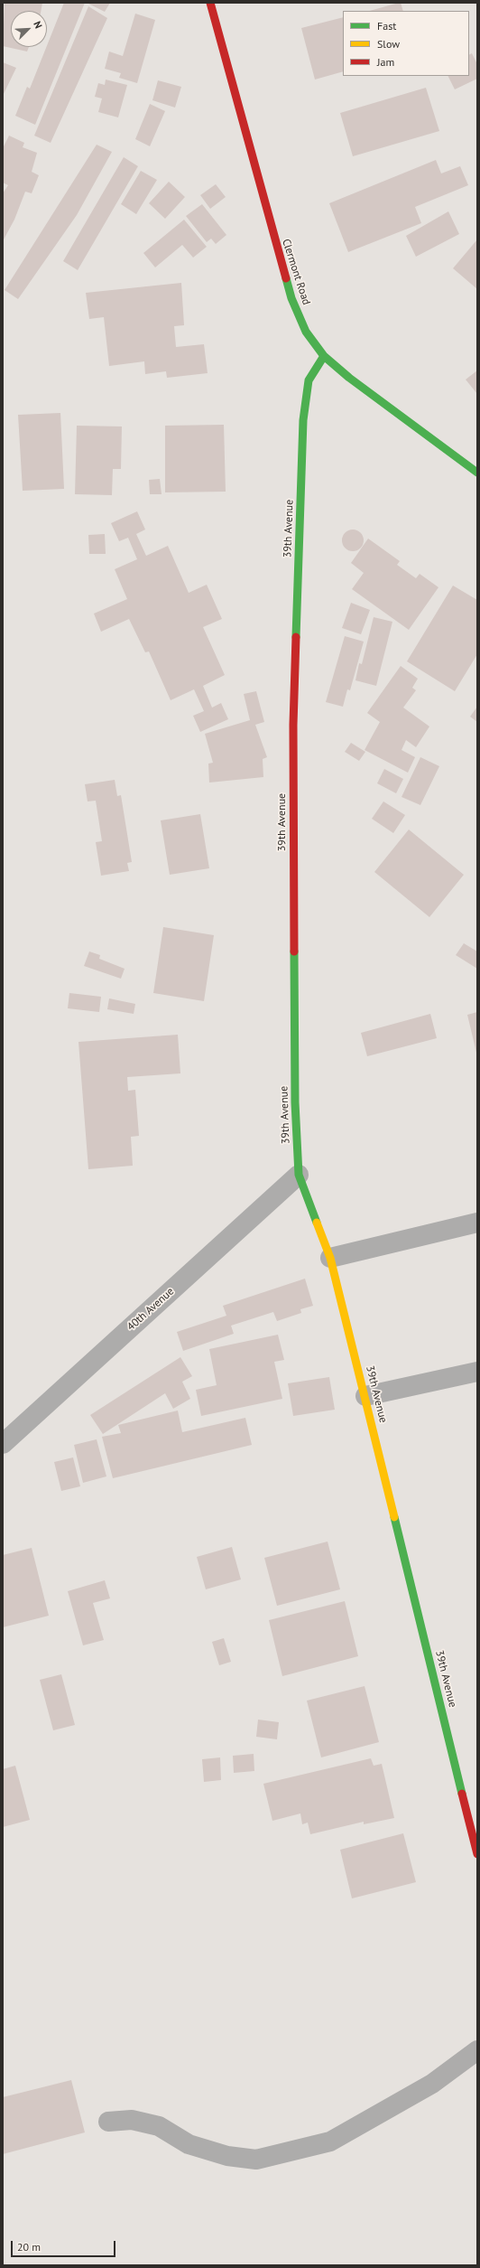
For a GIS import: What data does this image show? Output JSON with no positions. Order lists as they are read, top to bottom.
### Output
{
  "streets": {
    "street": ["Clermont Road", "39th Avenue", "40th Avenue"]
  },
  "crossings": [
    ["Clermont Road", "39th Avenue"],
    ["39th Avenue", "40th Avenue"]
  ],
  "legend": ["Fast", "Slow", "Jam"],
  "scale_bar": "20 m",
  "north": "top right"
}
